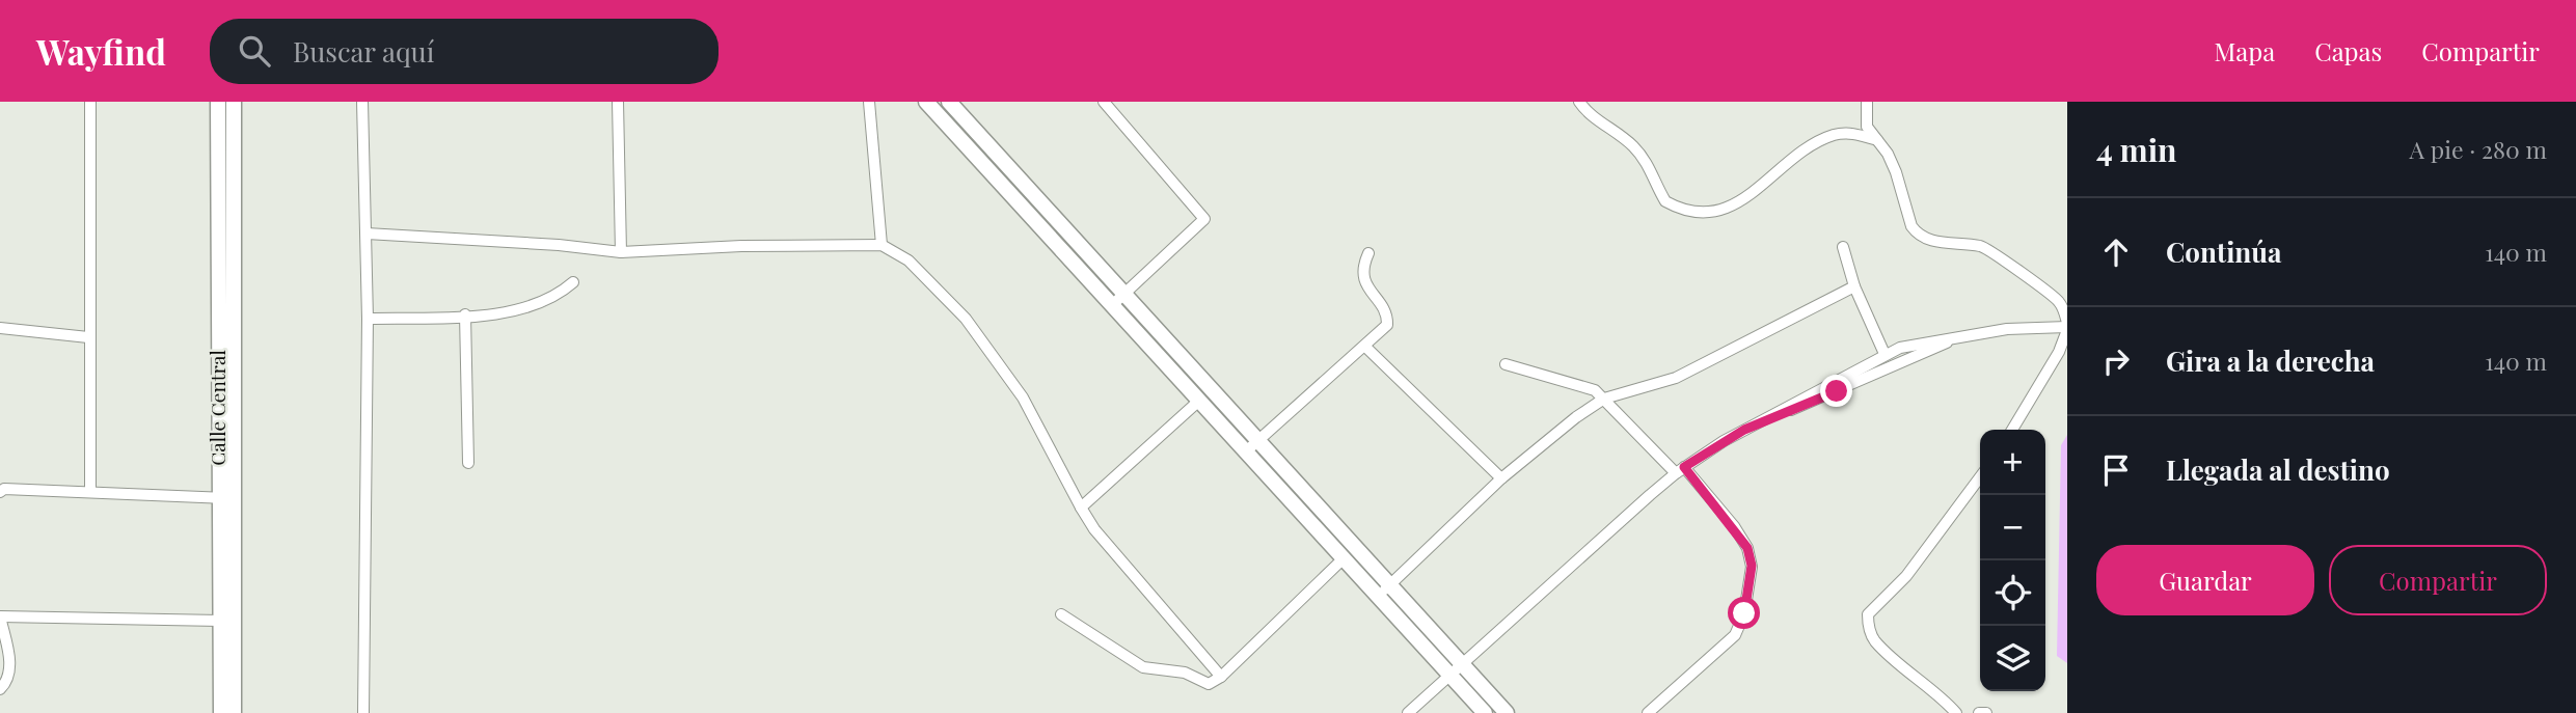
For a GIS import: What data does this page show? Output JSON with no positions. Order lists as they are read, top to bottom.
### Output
{
  "streets": {
    "street": ["Calle Central"]
  },
  "page": {
    "header": "Wayfind",
    "search": "Buscar aquí",
    "nav": ["Mapa", "Capas", "Compartir"],
    "heading": ["4 min", "A pie · 280 m"],
    "list": [
      ["Continúa", "140 m"],
      ["Gira a la derecha", "140 m"],
      "Llegada al destino"
    ],
    "map_buttons": ["+", "−"],
    "buttons": ["Guardar", "Compartir"]
  }
}
